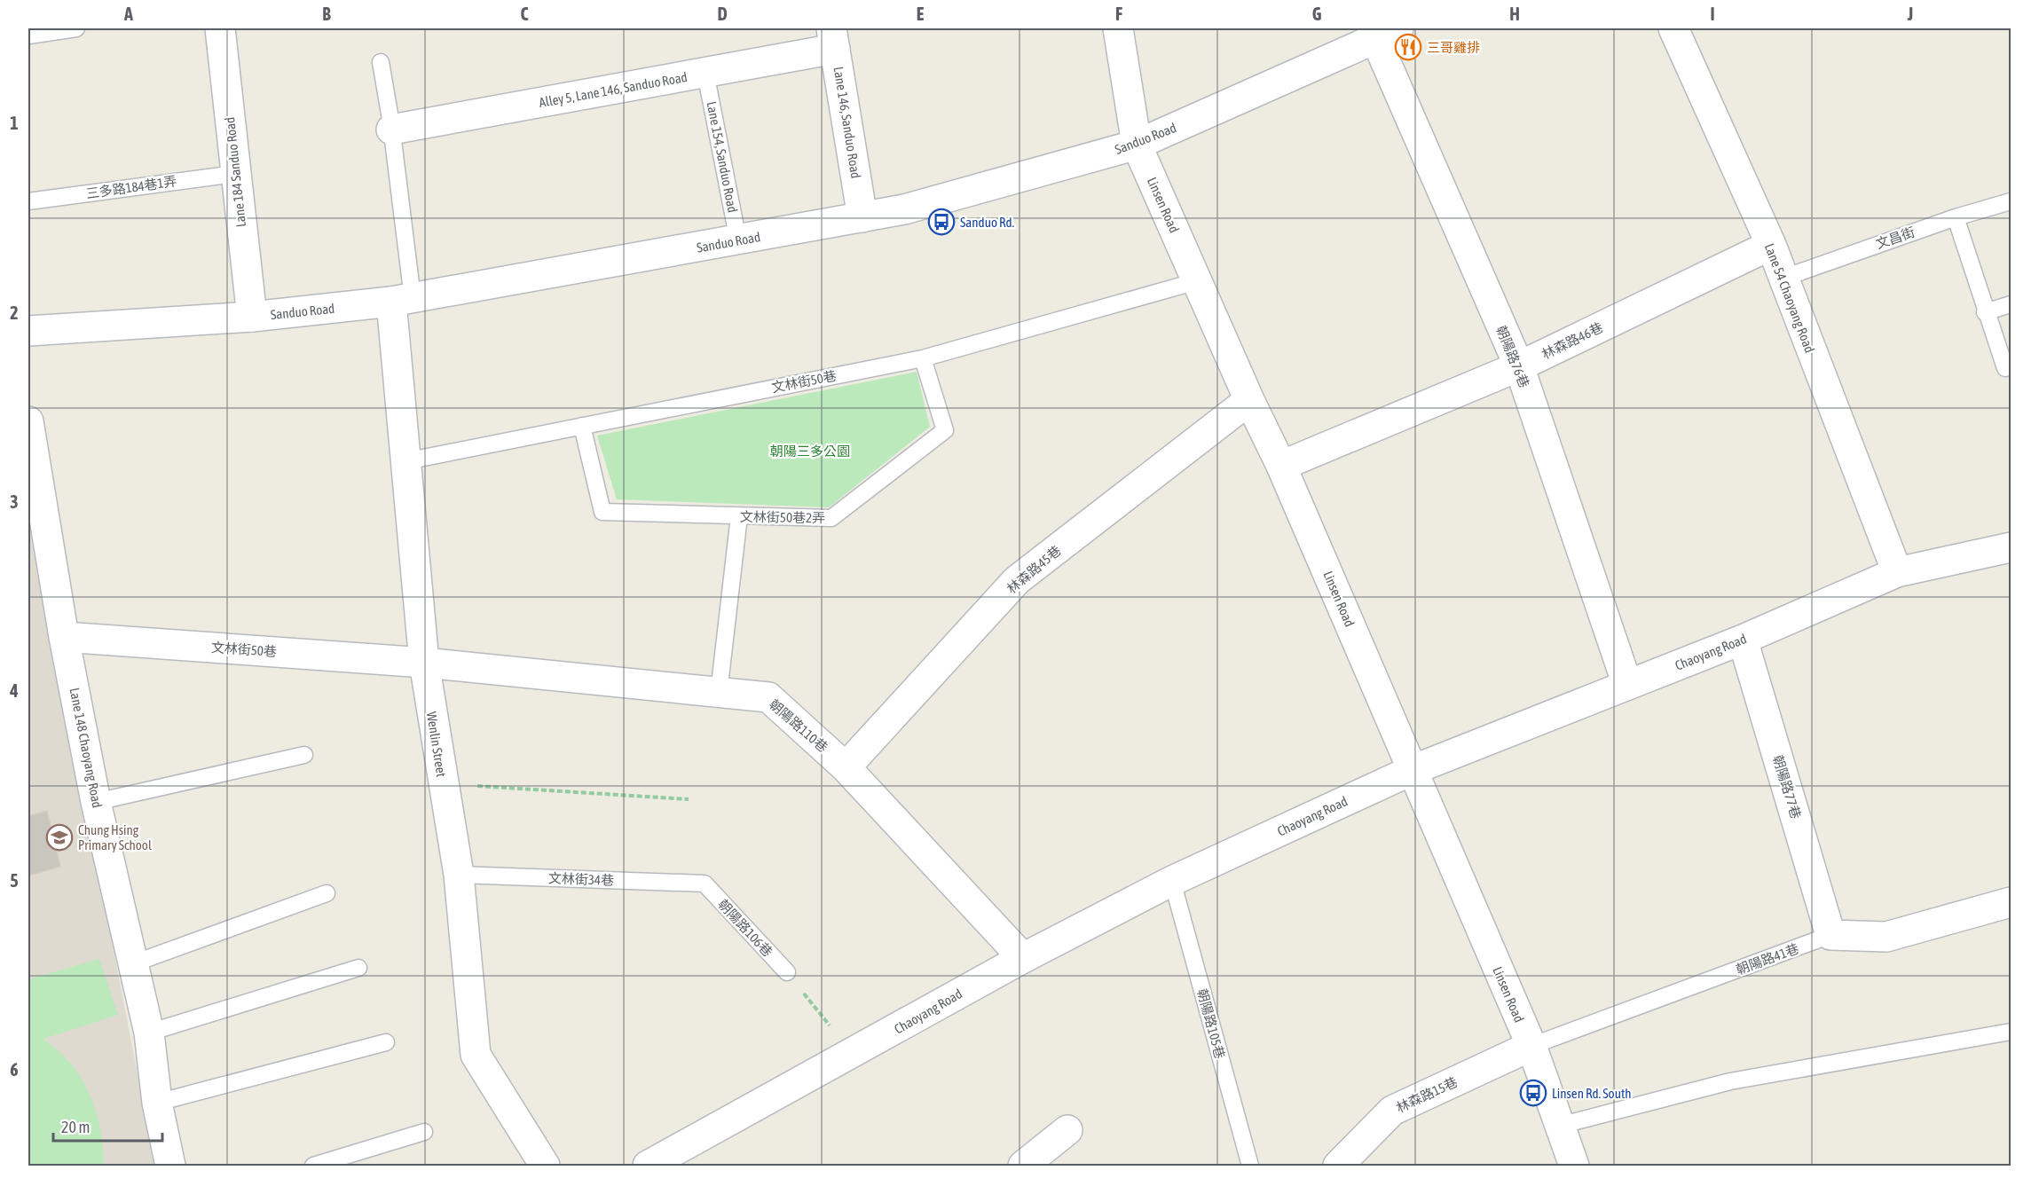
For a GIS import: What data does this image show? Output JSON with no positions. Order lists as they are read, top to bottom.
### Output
{
  "streets": {
    "street": [
      "Alley 5, Lane 146, Sanduo Road",
      "Lane 146, Sanduo Road",
      "Sanduo Road",
      "Lane 184 Sanduo Road",
      "Linsen Road",
      "Lane 54 Chaoyang Road",
      "林森路46巷",
      "朝陽路76巷",
      "文林街50巷",
      "林森路45巷",
      "Chaoyang Road",
      "朝陽路110巷",
      "Wenlin Street",
      "Lane 148 Chaoyang Road",
      "朝陽路77巷",
      "朝陽路41巷",
      "林森路15巷"
    ],
    "lane": [
      "Lane 154, Sanduo Road",
      "三多路184巷1弄",
      "文昌街",
      "文林街50巷2弄",
      "文林街34巷",
      "朝陽路106巷",
      "朝陽路105巷"
    ]
  },
  "crossings": [
    ["Alley 5, Lane 146, Sanduo Road", "Lane 146, Sanduo Road"],
    ["Alley 5, Lane 146, Sanduo Road", "Lane 154, Sanduo Road"],
    ["Lane 146, Sanduo Road", "Sanduo Road"],
    ["Sanduo Road", "Lane 154, Sanduo Road"],
    ["Sanduo Road", "Lane 184 Sanduo Road"],
    ["Sanduo Road", "Linsen Road"],
    ["Sanduo Road", "朝陽路76巷"],
    ["Sanduo Road", "Wenlin Street"],
    ["Lane 184 Sanduo Road", "三多路184巷1弄"],
    ["Linsen Road", "林森路46巷"],
    ["Linsen Road", "文林街50巷"],
    ["Linsen Road", "林森路45巷"],
    ["Linsen Road", "Chaoyang Road"],
    ["Linsen Road", "朝陽路41巷"],
    ["Linsen Road", "林森路15巷"],
    ["文昌街", "Lane 54 Chaoyang Road"],
    ["Lane 54 Chaoyang Road", "林森路46巷"],
    ["Lane 54 Chaoyang Road", "Chaoyang Road"],
    ["林森路46巷", "朝陽路76巷"],
    ["朝陽路76巷", "Chaoyang Road"],
    ["文林街50巷", "文林街50巷2弄"],
    ["文林街50巷", "朝陽路110巷"],
    ["文林街50巷", "Wenlin Street"],
    ["文林街50巷", "Lane 148 Chaoyang Road"],
    ["林森路45巷", "朝陽路110巷"],
    ["Chaoyang Road", "朝陽路110巷"],
    ["Chaoyang Road", "朝陽路77巷"],
    ["Chaoyang Road", "朝陽路105巷"],
    ["朝陽路110巷", "Wenlin Street"],
    ["Wenlin Street", "文林街34巷"],
    ["朝陽路77巷", "朝陽路41巷"],
    ["文林街34巷", "朝陽路106巷"],
    ["朝陽路41巷", "林森路15巷"]
  ],
  "parks": ["朝陽三多公園"],
  "places": {
    "restaurant": ["三哥雞排"],
    "bus stop": ["Sanduo Rd.", "Linsen Rd. South"],
    "school or university": ["Chung Hsing Primary School"]
  },
  "scale_bar": "20 m",
  "grid": {
    "columns": [
      "A",
      "B",
      "C",
      "D",
      "E",
      "F",
      "G",
      "H",
      "I",
      "J"
    ],
    "rows": [
      "1",
      "2",
      "3",
      "4",
      "5",
      "6"
    ]
  }
}
